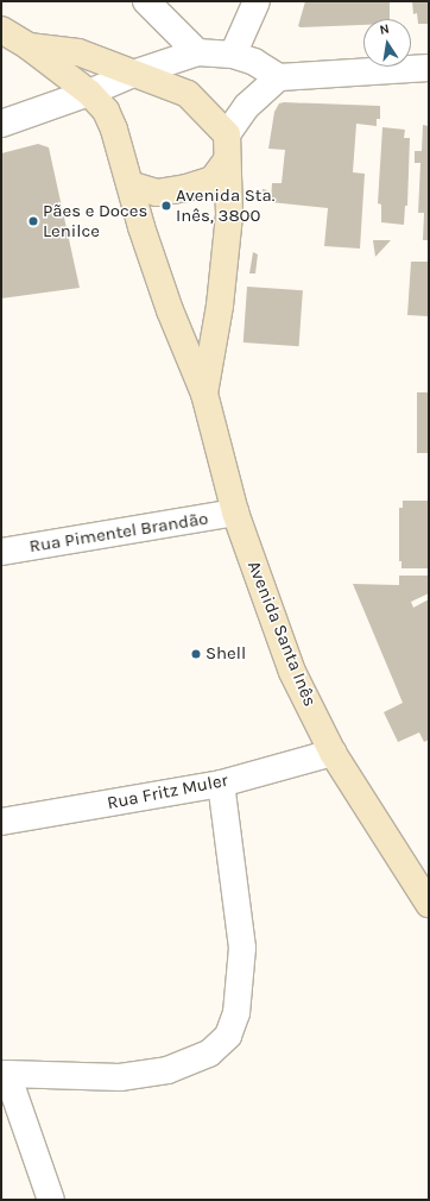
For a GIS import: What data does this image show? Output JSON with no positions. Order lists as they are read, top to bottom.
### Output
{
  "streets": {
    "main road": ["Avenida Santa Inês"],
    "street": ["Rua Pimentel Brandão", "Rua Fritz Muler"]
  },
  "crossings": [
    ["Rua Pimentel Brandão", "Avenida Santa Inês"],
    ["Avenida Santa Inês", "Rua Fritz Muler"]
  ],
  "places": ["Avenida Sta. Inês, 3800", "Pães e Doces Lenilce", "Shell"],
  "north": "top"
}
